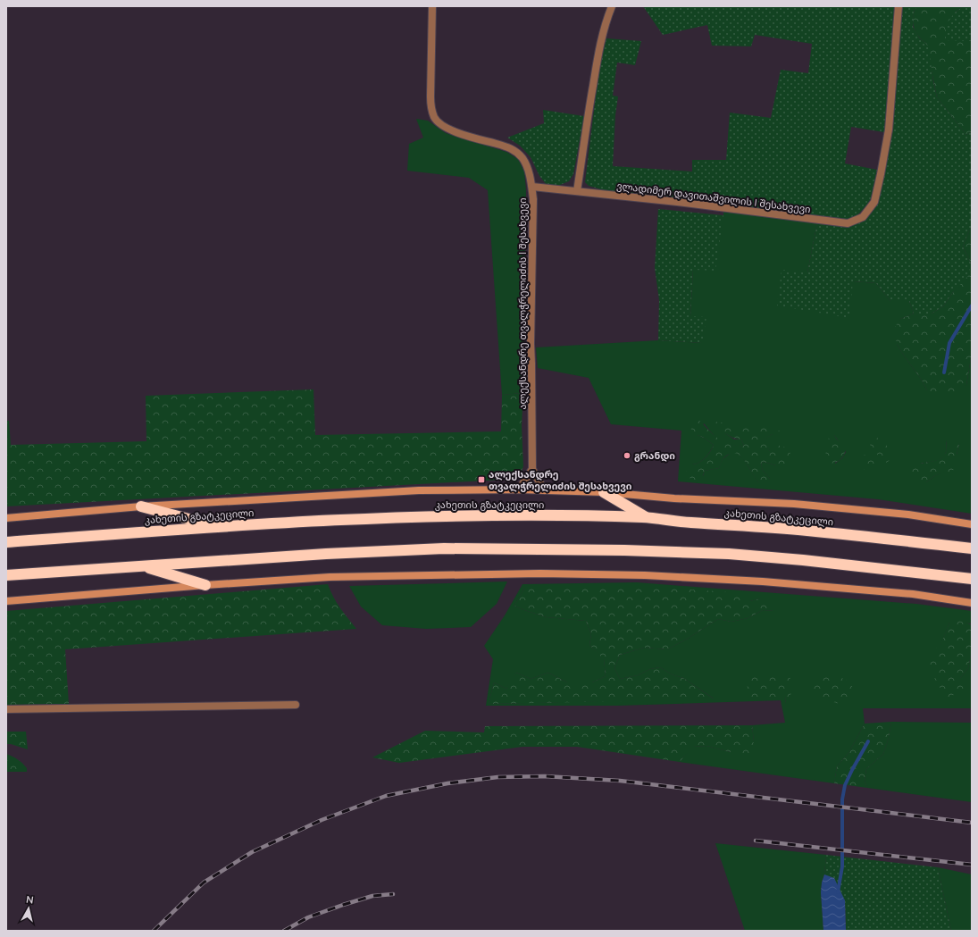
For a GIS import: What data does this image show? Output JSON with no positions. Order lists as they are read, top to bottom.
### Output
{
  "streets": {
    "highway": ["კახეთის გზატკეცილი"],
    "street": ["ვლადიმერ დავითაშვილის I შესახვევი", "ალექსანდრე თვალჭრელიძის I შესახვევი"]
  },
  "crossings": [
    ["ვლადიმერ დავითაშვილის I შესახვევი", "ალექსანდრე თვალჭრელიძის I შესახვევი"],
    ["ალექსანდრე თვალჭრელიძის I შესახვევი", "კახეთის გზატკეცილი"]
  ],
  "places": {
    "other": ["გრანდი"],
    "transit": ["ალექსანდრე თვალჭრელიძის შესახვევი"]
  },
  "north": "top"
}
